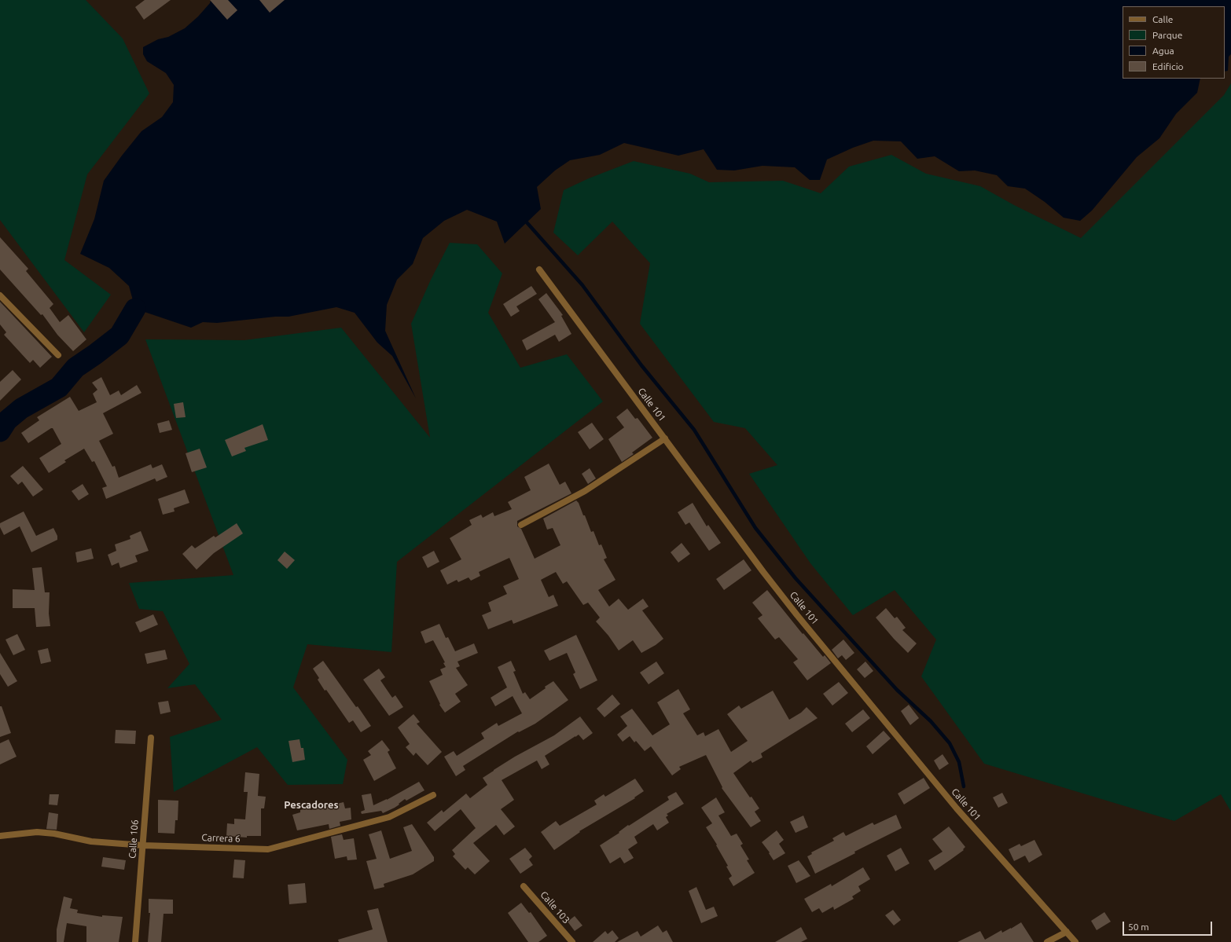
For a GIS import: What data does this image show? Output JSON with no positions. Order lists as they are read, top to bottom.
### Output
{
  "streets": {
    "street": [
      "Calle 101",
      "Carrera 6",
      "Calle 106",
      "Calle 103"
    ]
  },
  "crossings": [
    ["Carrera 6", "Calle 106"]
  ],
  "districts": ["Pescadores"],
  "legend": [
    "Calle",
    "Parque",
    "Agua",
    "Edificio"
  ],
  "scale_bar": "50 m"
}
